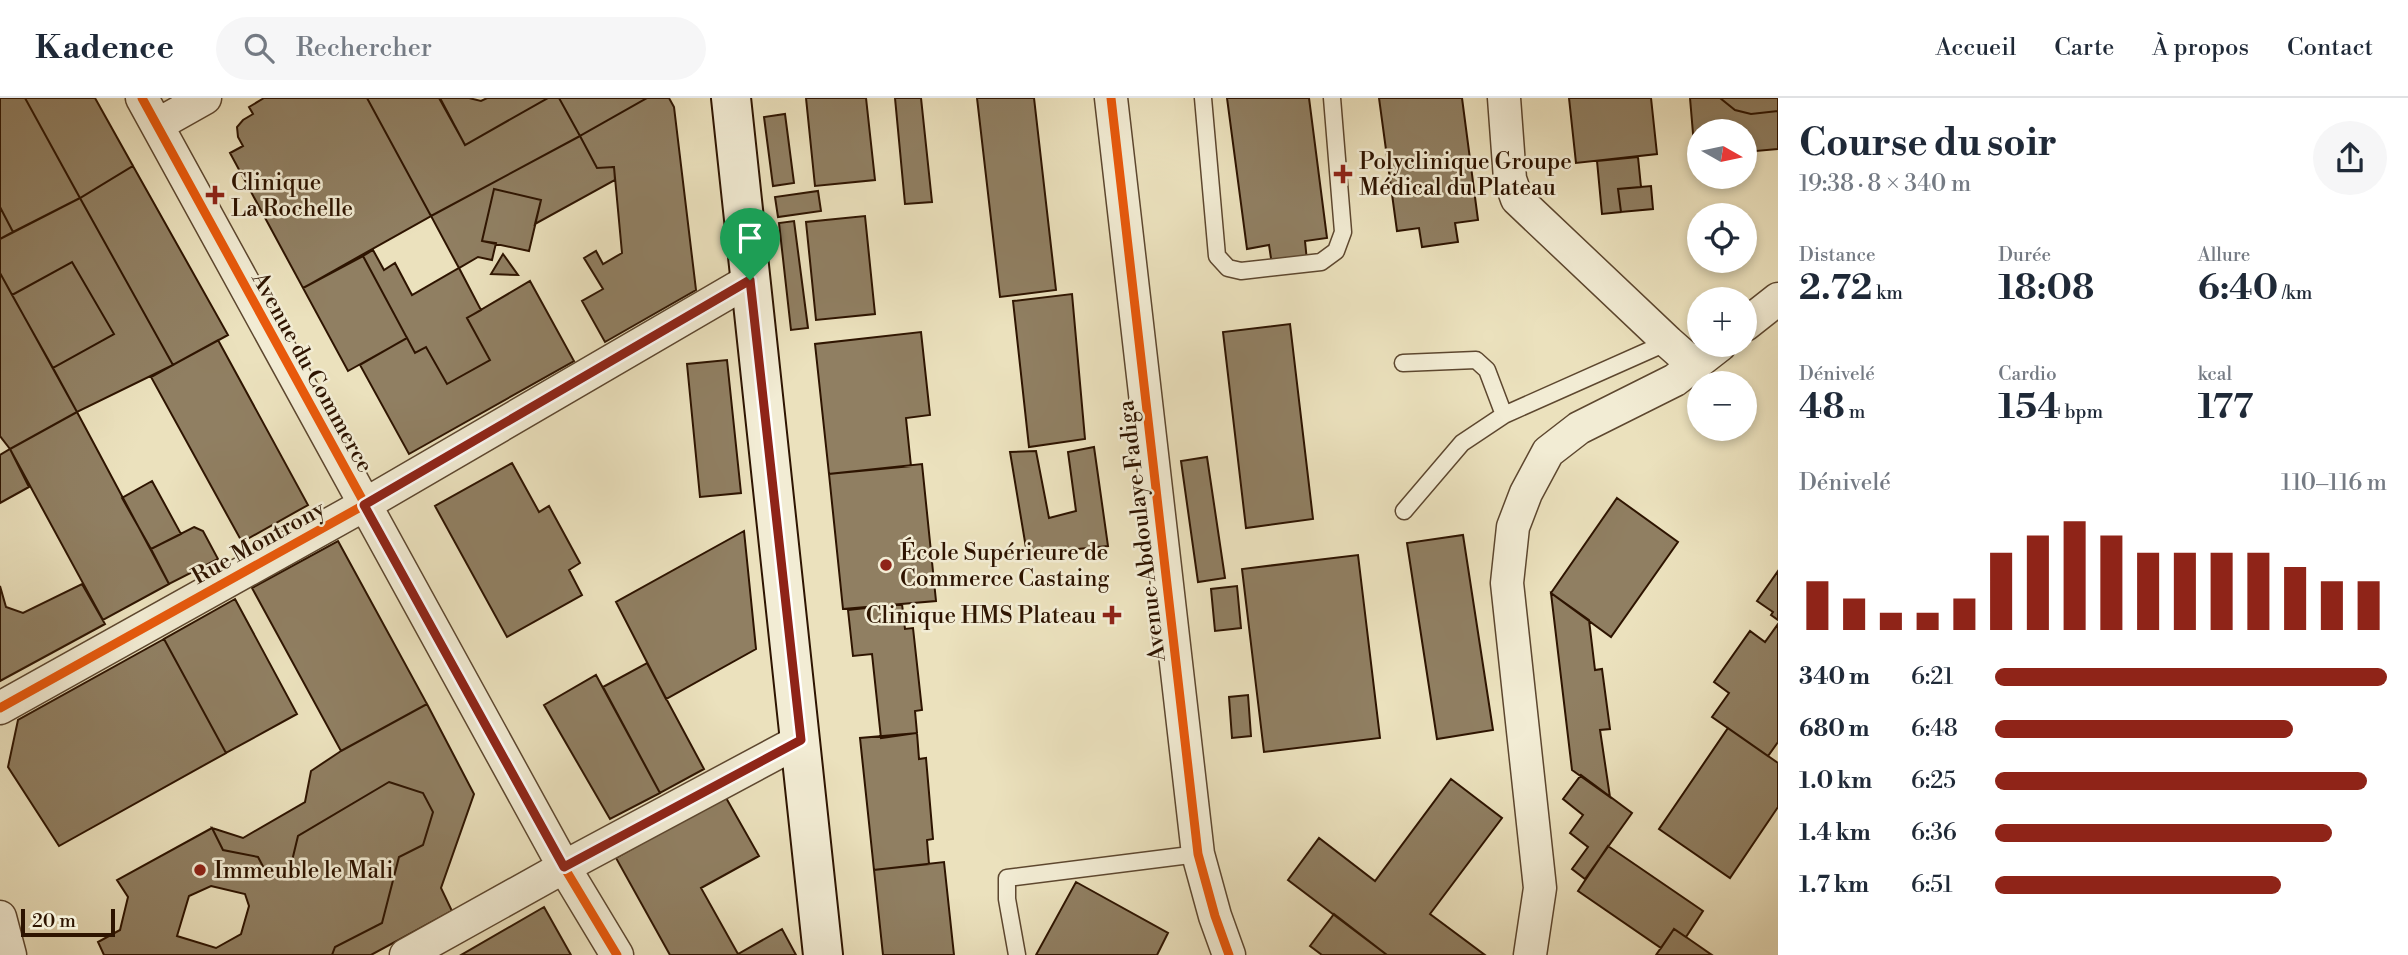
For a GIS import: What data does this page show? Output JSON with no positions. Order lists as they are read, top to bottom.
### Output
{
  "streets": {
    "street": ["Avenue du Commerce", "Avenue Abdoulaye Fadiga", "Rue Montrony"]
  },
  "crossings": [
    ["Avenue du Commerce", "Rue Montrony"]
  ],
  "places": {
    "health": ["Polyclinique Groupe Médical du Plateau", "Clinique La Rochelle", "Clinique HMS Plateau"],
    "other": ["École Supérieure de Commerce Castaing", "Immeuble le Mali"]
  },
  "scale_bar": "20 m",
  "north": "right",
  "page": {
    "header": "Kadence",
    "search": "Rechercher",
    "nav": [
      "Accueil",
      "Carte",
      "À propos",
      "Contact"
    ],
    "heading": ["Course du soir", "19:38 · 8 × 340 m"],
    "map_buttons": ["+", "−"],
    "stats": [
      ["Distance", "2.72 km"],
      ["Durée", "18:08"],
      ["Allure", "6:40 /km"],
      ["Dénivelé", "48 m"],
      ["Cardio", "154 bpm"],
      ["kcal", "177"]
    ],
    "chart": ["Dénivelé", "110–116 m"],
    "list": [
      {
        "name": "340 m",
        "note": "6:21"
      },
      {
        "name": "680 m",
        "note": "6:48"
      },
      {
        "name": "1.0 km",
        "note": "6:25"
      },
      {
        "name": "1.4 km",
        "note": "6:36"
      },
      {
        "name": "1.7 km",
        "note": "6:51"
      }
    ],
    "scale": "20 m"
  }
}
